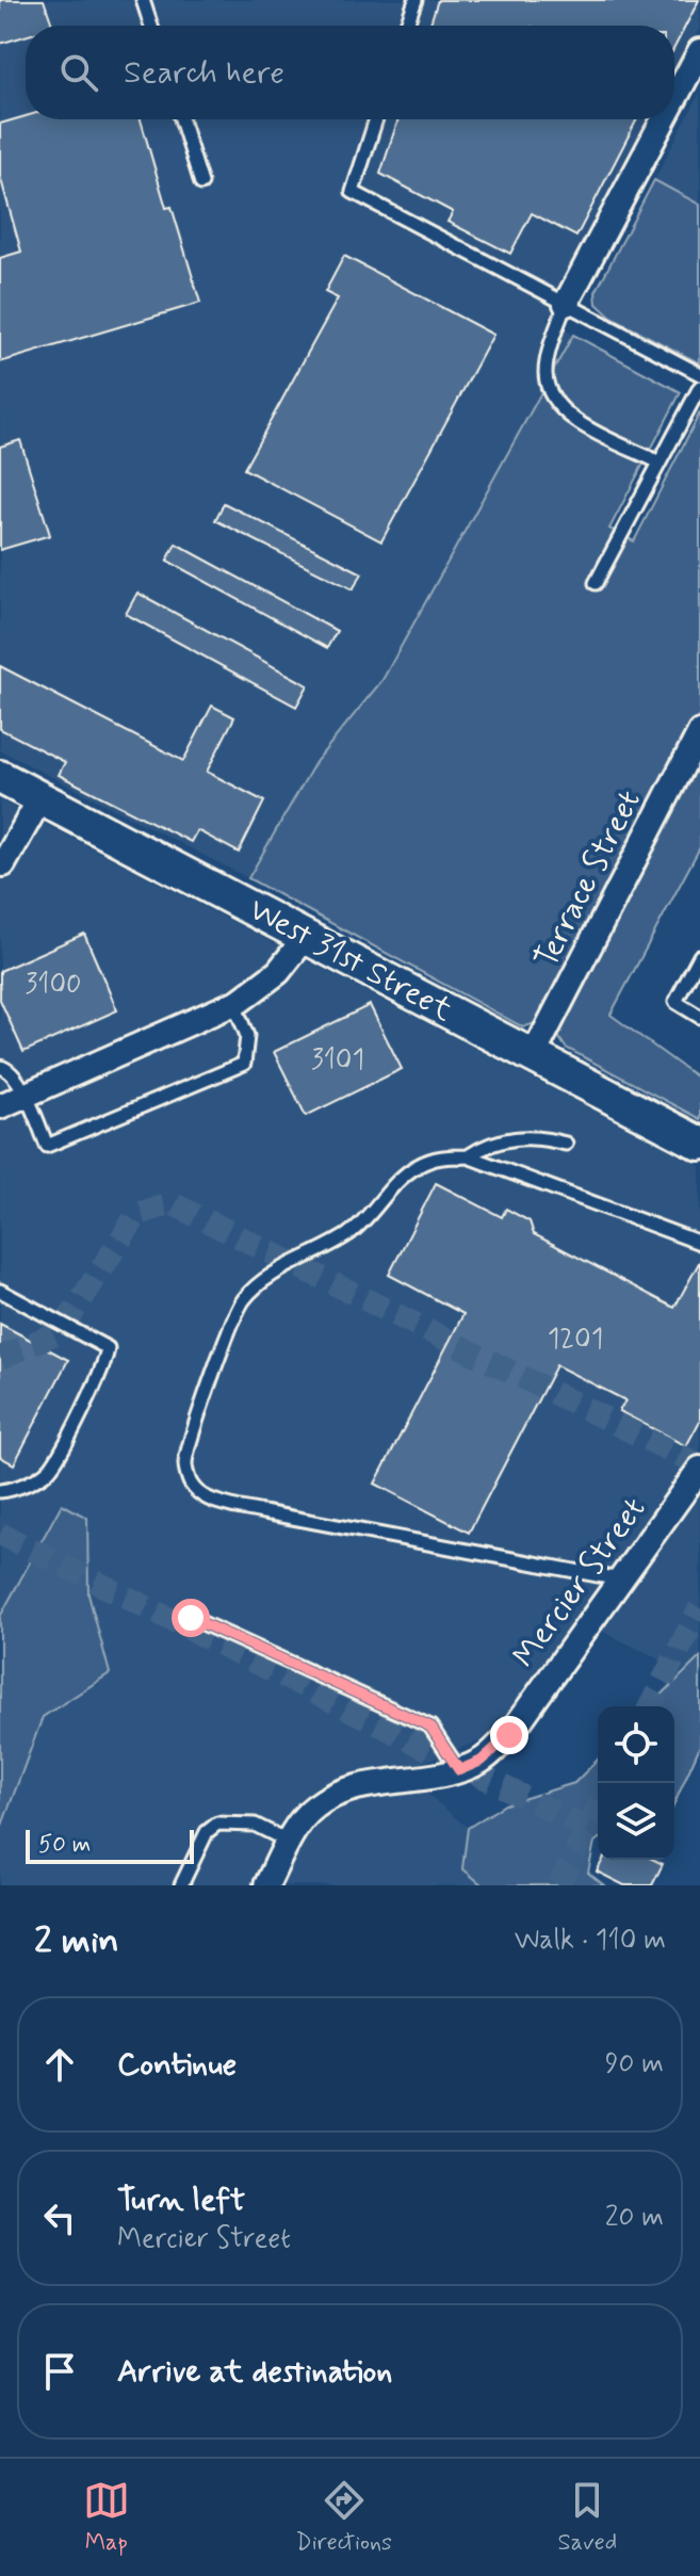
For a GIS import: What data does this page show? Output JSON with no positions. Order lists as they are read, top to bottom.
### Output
{
  "streets": {
    "main road": ["West 31st Street"],
    "street": ["Terrace Street", "Mercier Street"]
  },
  "crossings": [
    ["Terrace Street", "West 31st Street"]
  ],
  "house_numbers": ["3100", "3101", "1201"],
  "scale_bar": "50 m",
  "page": {
    "search": "Search here",
    "scale": "50 m",
    "heading": ["2 min", "Walk · 110 m"],
    "list": [
      ["Continue", "90 m"],
      ["Turn left", "Mercier Street", "20 m"],
      "Arrive at destination"
    ],
    "nav": ["Map", "Directions", "Saved"]
  }
}
